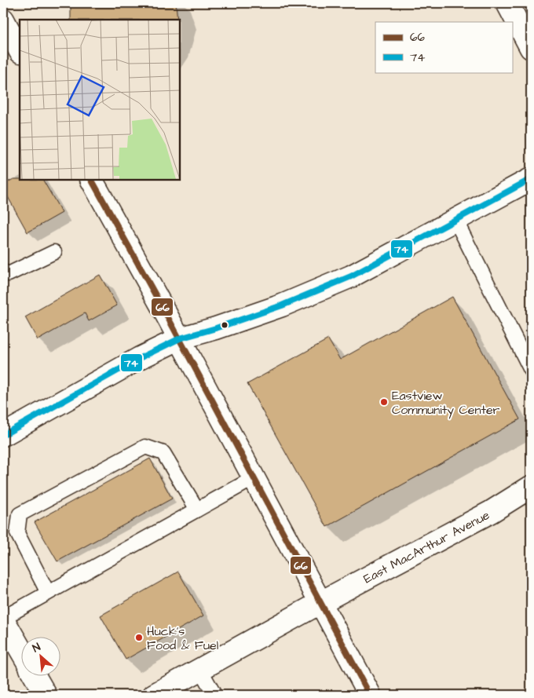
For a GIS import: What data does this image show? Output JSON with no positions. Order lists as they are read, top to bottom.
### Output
{
  "streets": {
    "main road": ["East MacArthur Avenue"]
  },
  "places": ["Eastview Community Center", "Huck's Food & Fuel"],
  "lines": ["transit line 74", "transit line 66"],
  "legend": ["66", "74"],
  "north": "top left"
}
